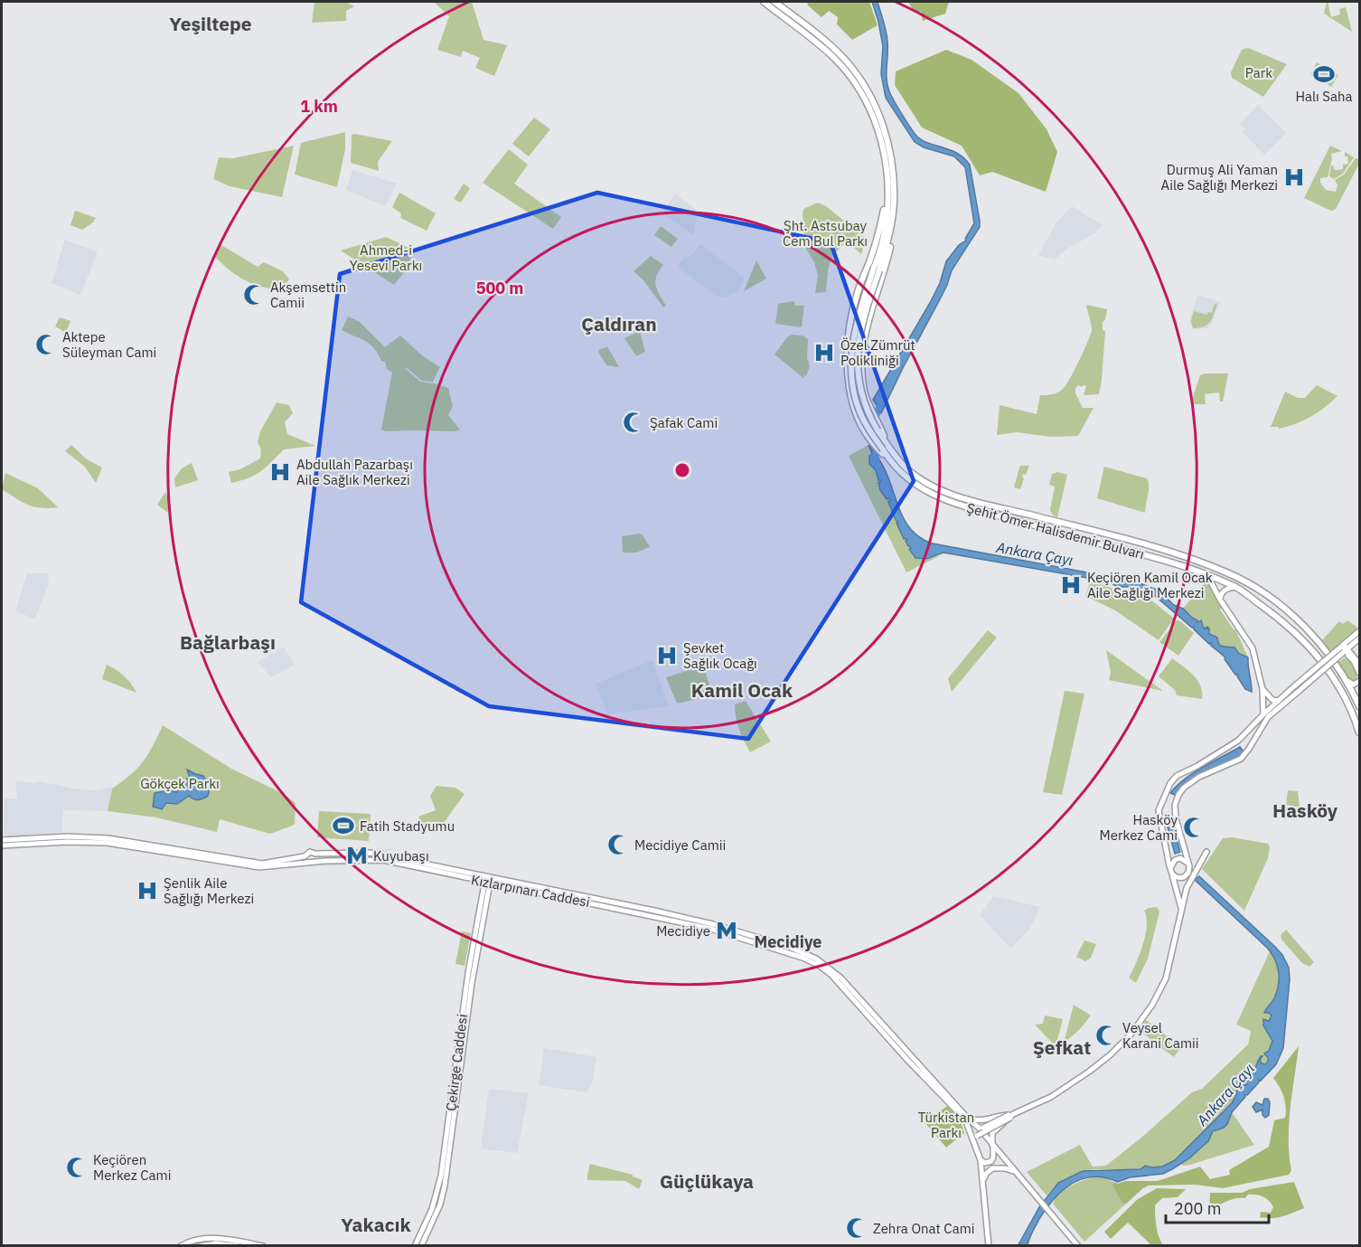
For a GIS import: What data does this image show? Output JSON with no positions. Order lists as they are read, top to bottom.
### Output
{
  "streets": {
    "highway": ["Şehit Ömer Halisdemir Bulvarı"],
    "main road": ["Kızlarpınarı Caddesi", "Çekirge Caddesi"]
  },
  "crossings": [
    ["Kızlarpınarı Caddesi", "Çekirge Caddesi"]
  ],
  "districts": [
    "Yeşiltepe",
    "Çaldıran",
    "Bağlarbaşı",
    "Kamil Ocak",
    "Hasköy",
    "Mecidiye",
    "Şefkat",
    "Güçlükaya",
    "Yakacık"
  ],
  "water": ["Ankara Çayı"],
  "parks": [
    "Park",
    "Şht. Astsubay Cem Bul Parkı",
    "Ahmed-i Yesevi Parkı",
    "Gökçek Parkı",
    "Türkistan Parkı"
  ],
  "places": {
    "sports": ["Halı Saha", "Fatih Stadyumu"],
    "hospital": [
      "Durmuş Ali Yaman Aile Sağlığı Merkezi",
      "Özel Zümrüt Polikliniği",
      "Abdullah Pazarbaşı Aile Sağlık Merkezi",
      "Keçiören Kamil Ocak Aile Sağlığı Merkezi",
      "Şevket Sağlık Ocağı",
      "Şenlik Aile Sağlığı Merkezi"
    ],
    "mosque": [
      "Akşemsettin Camii",
      "Aktepe Süleyman Cami",
      "Şafak Cami",
      "Hasköy Merkez Cami",
      "Mecidiye Camii",
      "Veysel Karani Camii",
      "Keçiören Merkez Cami",
      "Zehra Onat Cami"
    ],
    "metro station": ["Kuyubaşı", "Mecidiye"]
  },
  "scale_bar": "200 m",
  "rings": ["1 km", "500 m"]
}
